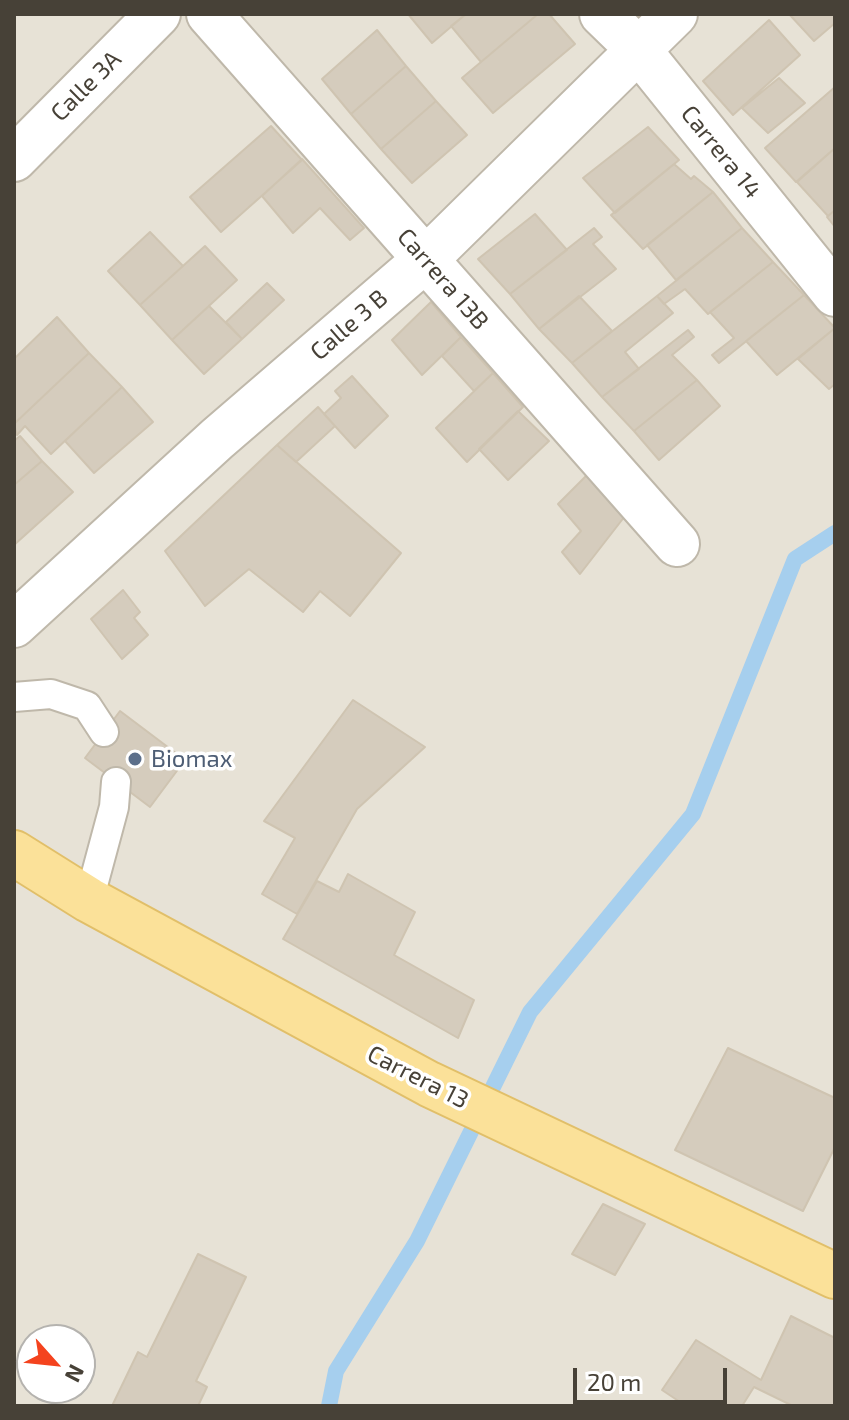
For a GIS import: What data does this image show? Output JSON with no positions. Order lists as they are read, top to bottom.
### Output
{
  "streets": {
    "main road": ["Carrera 13"],
    "street": [
      "Calle 3A",
      "Carrera 14",
      "Carrera 13B",
      "Calle 3 B"
    ]
  },
  "crossings": [
    ["Carrera 14", "Calle 3 B"],
    ["Carrera 13B", "Calle 3 B"]
  ],
  "places": ["Biomax"],
  "scale_bar": "20 m",
  "north": "bottom right"
}
